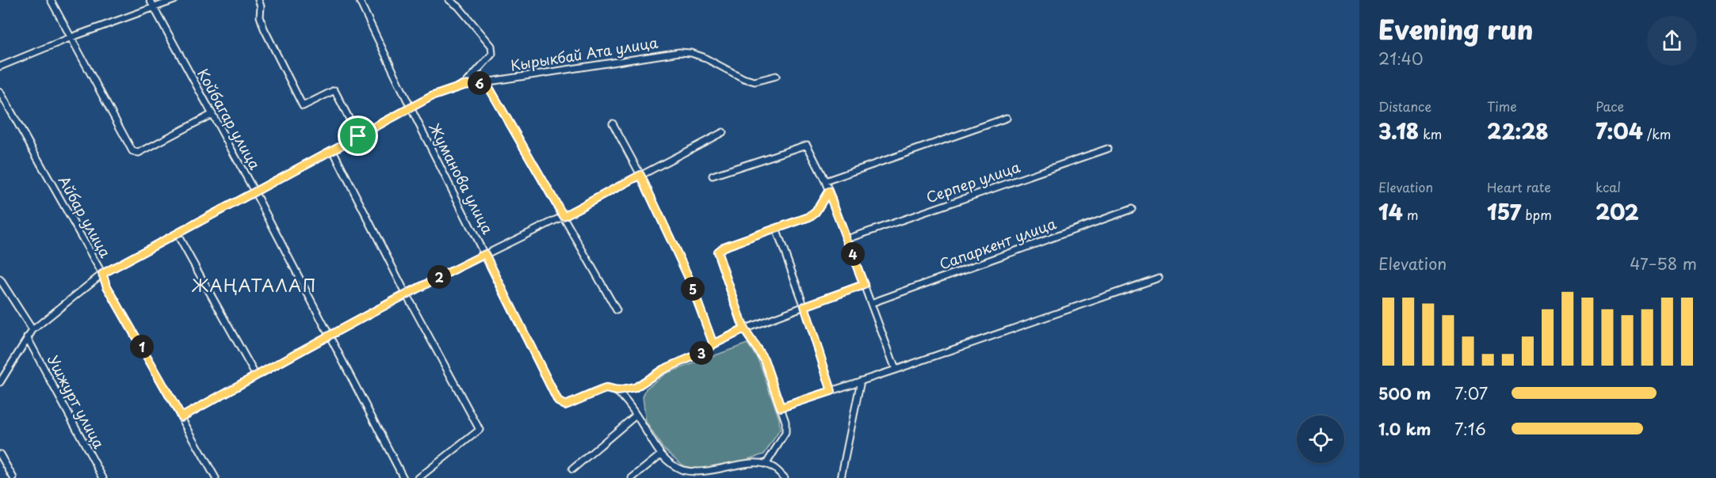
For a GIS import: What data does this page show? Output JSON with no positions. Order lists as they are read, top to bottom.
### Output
{
  "streets": {
    "street": [
      "Кырыкбай Ата улица",
      "Койбагар улица",
      "Жуманова улица",
      "Серпер улица",
      "Айбар улица",
      "Сапаркент улица",
      "Ушжурт улица"
    ]
  },
  "crossings": [
    ["Кырыкбай Ата улица", "Койбагар улица"],
    ["Кырыкбай Ата улица", "Жуманова улица"],
    ["Кырыкбай Ата улица", "Айбар улица"],
    ["Кырыкбай Ата улица", "Ушжурт улица"]
  ],
  "districts": ["ЖАҢАТАЛАП"],
  "page": {
    "heading": ["Evening run", "21:40"],
    "pins": [
      "6",
      "4",
      "2",
      "5",
      "1",
      "3"
    ],
    "stats": [
      ["Distance", "3.18 km"],
      ["Time", "22:28"],
      ["Pace", "7:04 /km"],
      ["Elevation", "14 m"],
      ["Heart rate", "157 bpm"],
      ["kcal", "202"]
    ],
    "chart": ["Elevation", "47–58 m"],
    "list": [
      {
        "name": "500 m",
        "note": "7:07"
      },
      {
        "name": "1.0 km",
        "note": "7:16"
      }
    ]
  }
}
